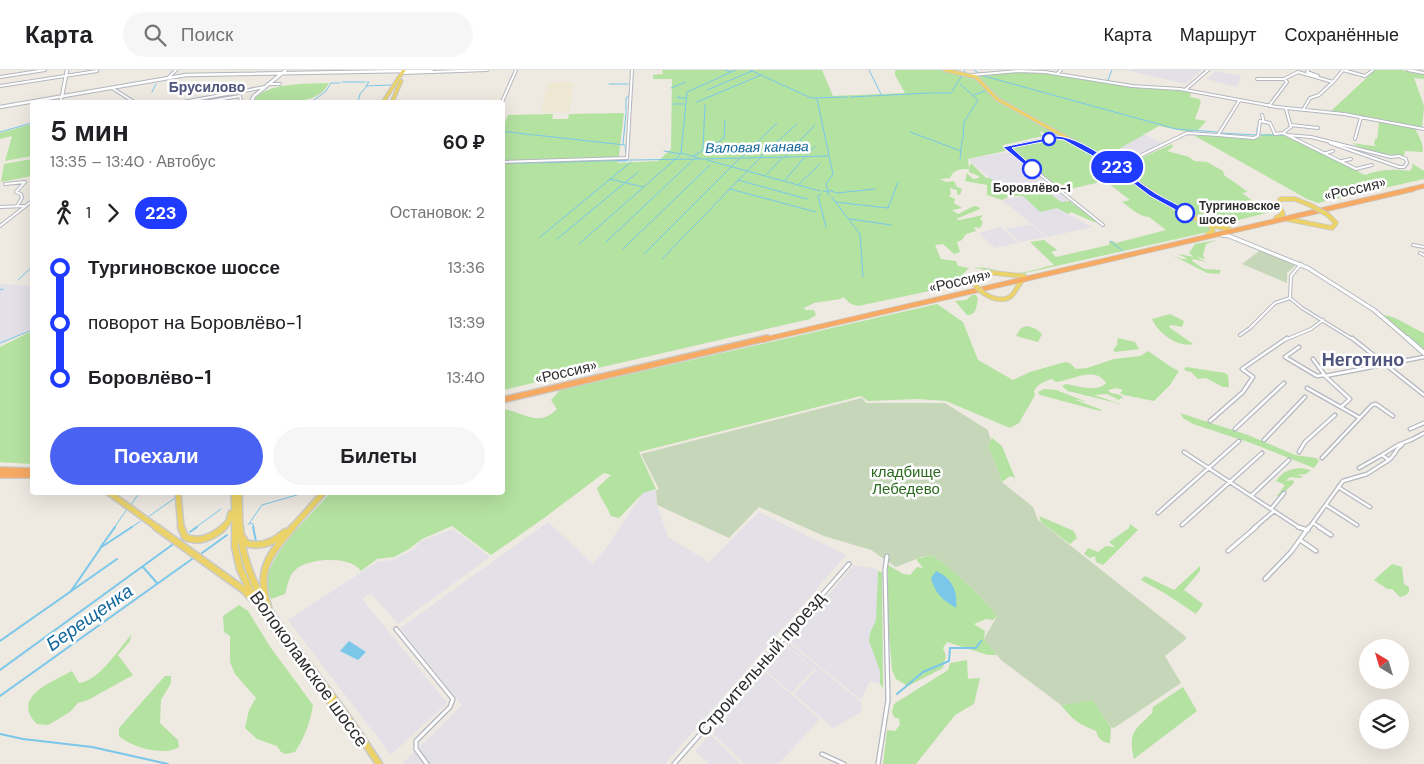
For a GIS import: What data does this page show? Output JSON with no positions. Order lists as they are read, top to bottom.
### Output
{
  "streets": {
    "highway": ["«Россия»"],
    "main road": ["Волоколамское шоссе"],
    "street": ["Строительный проезд"]
  },
  "districts": ["Брусилово", "Неготино"],
  "water": ["Валовая канава", "Берещенка"],
  "parks": ["кладбище Лебедево"],
  "places": ["Боровлёво-1", "Тургиновское шоссе"],
  "lines": ["bus line 223"],
  "north": "top left",
  "page": {
    "header": "Карта",
    "search": "Поиск",
    "nav": ["Карта", "Маршрут", "Сохранённые"],
    "on_map": "223",
    "heading": ["5 мин", "13:35 – 13:40 · Автобус", "60 ₽"],
    "legs": ["1", "223", "Остановок: 2"],
    "list": [
      {
        "name": "Тургиновское шоссе",
        "value": "13:36"
      },
      {
        "name": "поворот на Боровлёво-1",
        "value": "13:39"
      },
      {
        "name": "Боровлёво-1",
        "value": "13:40"
      }
    ],
    "buttons": ["Поехали", "Билеты"]
  }
}
